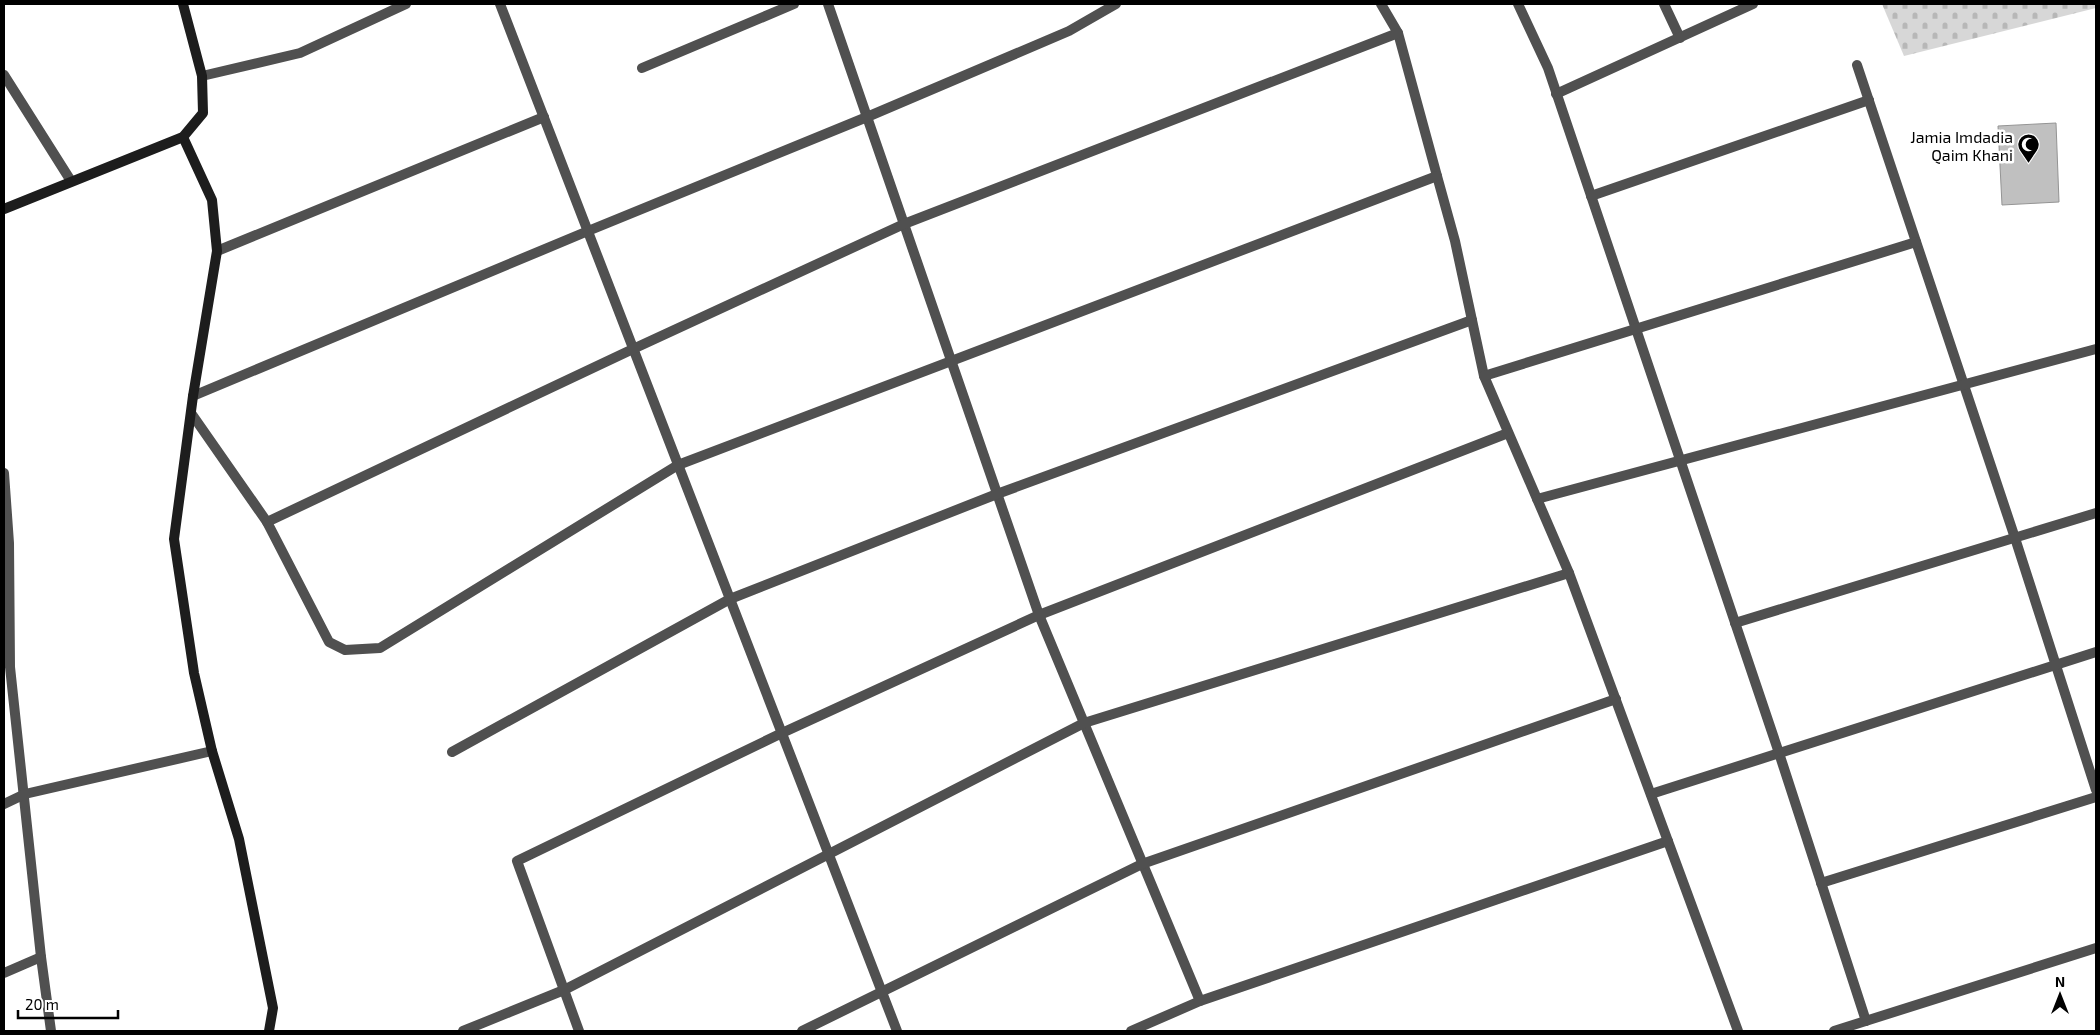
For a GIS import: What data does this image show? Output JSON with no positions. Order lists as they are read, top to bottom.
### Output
{
  "places": {
    "mosque": ["Jamia Imdadia Qaim Khani"]
  },
  "scale_bar": "20 m",
  "north": "top"
}
